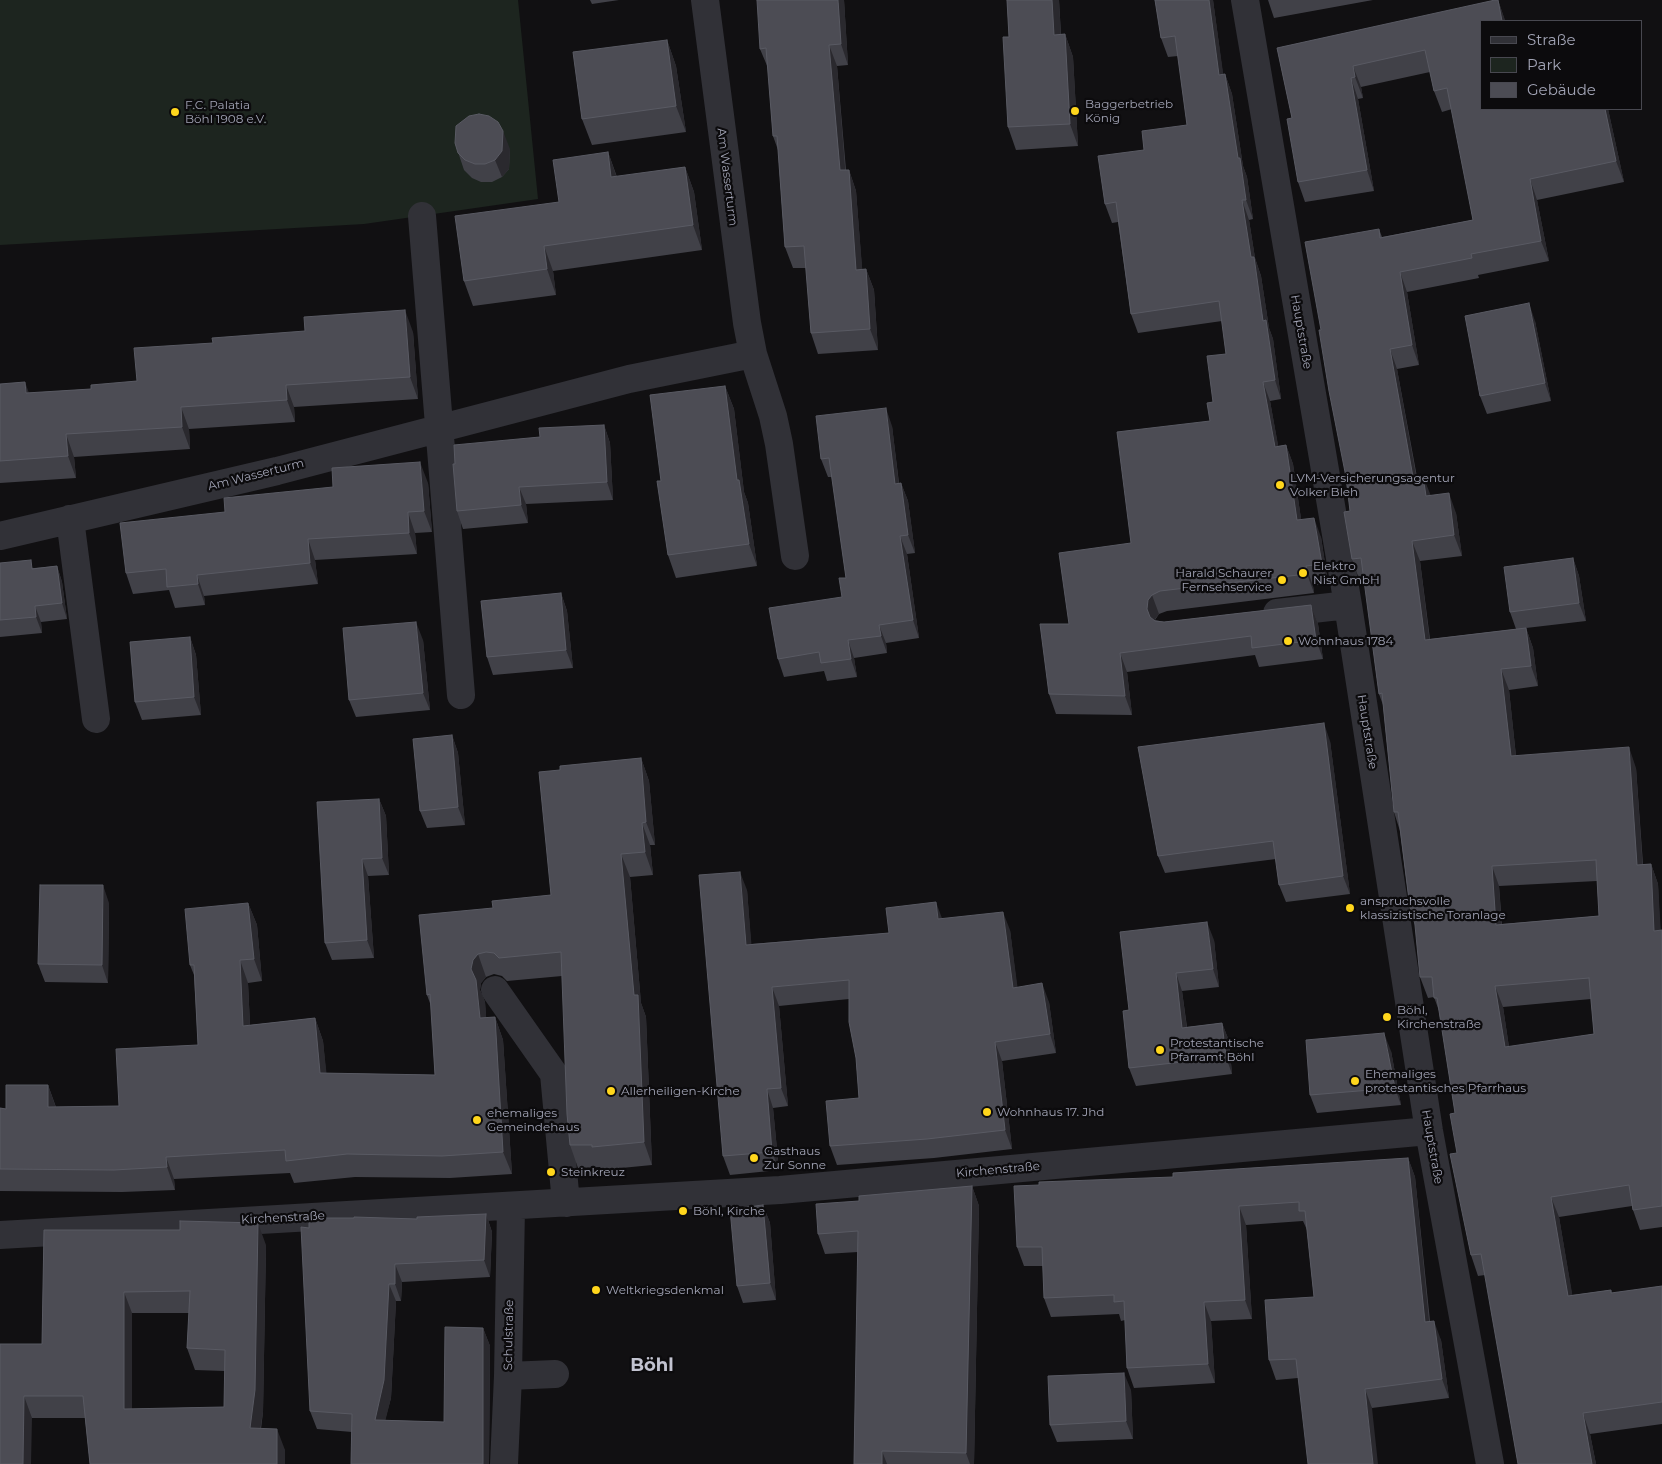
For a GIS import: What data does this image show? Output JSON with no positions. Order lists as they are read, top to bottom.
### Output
{
  "streets": {
    "street": [
      "Am Wasserturm",
      "Hauptstraße",
      "Kirchenstraße",
      "Schulstraße"
    ]
  },
  "crossings": [
    ["Hauptstraße", "Kirchenstraße"],
    ["Kirchenstraße", "Schulstraße"]
  ],
  "districts": ["Böhl"],
  "places": [
    "Baggerbetrieb König",
    "F.C. Palatia Böhl 1908 e.V.",
    "LVM-Versicherungsagentur Volker Bleh",
    "Elektro Nist GmbH",
    "Harald Schaurer Fernsehservice",
    "Wohnhaus 1784",
    "anspruchsvolle klassizistische Toranlage",
    "Böhl, Kirchenstraße",
    "Protestantische Pfarramt Böhl",
    "Ehemaliges protestantisches Pfarrhaus",
    "Allerheiligen-Kirche",
    "Wohnhaus 17. Jhd",
    "ehemaliges Gemeindehaus",
    "Gasthaus Zur Sonne",
    "Steinkreuz",
    "Böhl, Kirche",
    "Weltkriegsdenkmal"
  ],
  "legend": ["Straße", "Park", "Gebäude"]
}
